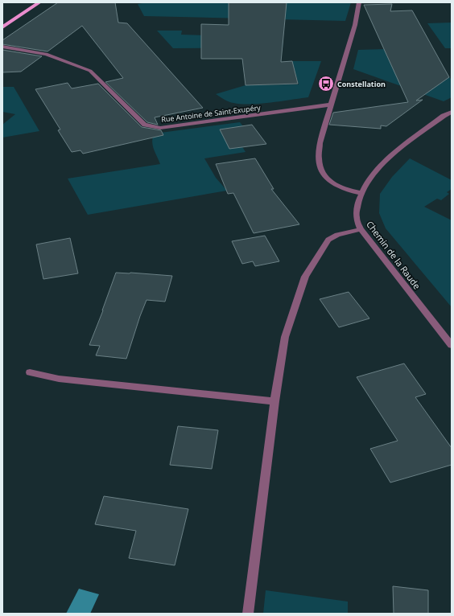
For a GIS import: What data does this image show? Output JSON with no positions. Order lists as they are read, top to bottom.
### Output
{
  "streets": {
    "street": ["Rue Antoine de Saint-Exupéry", "Chemin de la Raude"]
  },
  "places": {
    "bus stop": ["Constellation"]
  }
}
